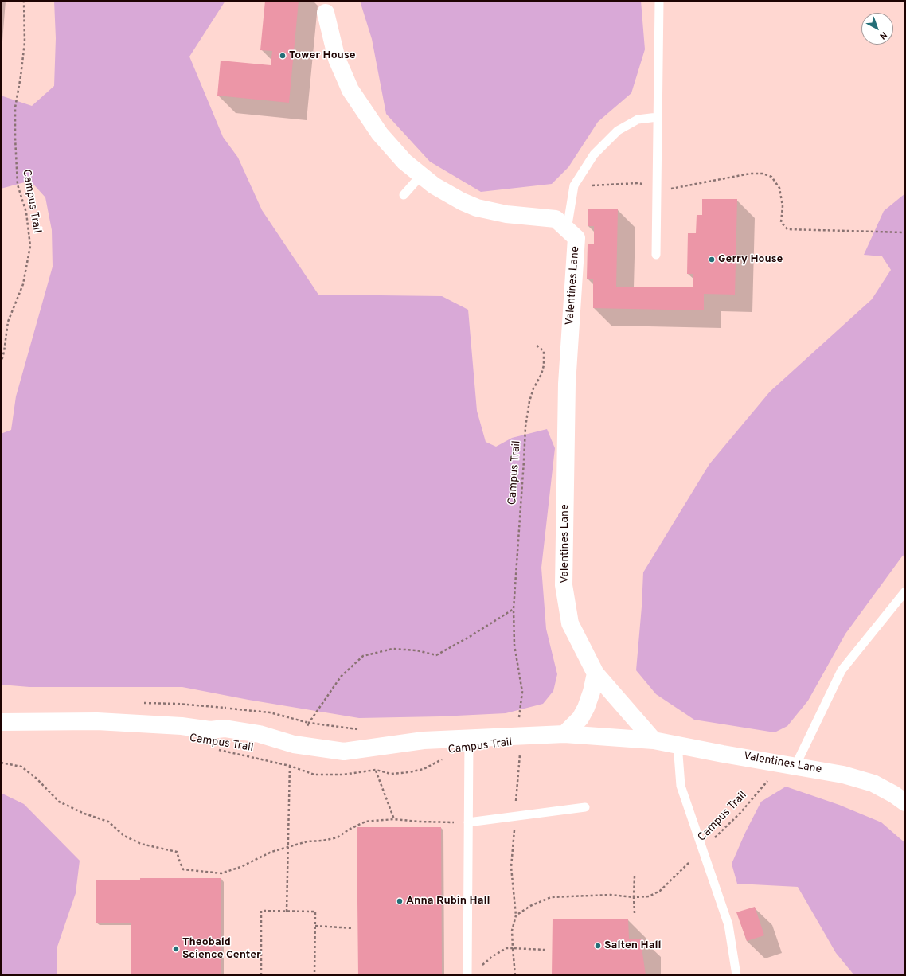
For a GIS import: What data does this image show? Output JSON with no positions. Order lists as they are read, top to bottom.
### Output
{
  "streets": {
    "street": ["Valentines Lane"],
    "path": ["Campus Trail"]
  },
  "places": [
    "Tower House",
    "Gerry House",
    "Anna Rubin Hall",
    "Salten Hall",
    "Theobald Science Center"
  ],
  "north": "bottom right"
}
